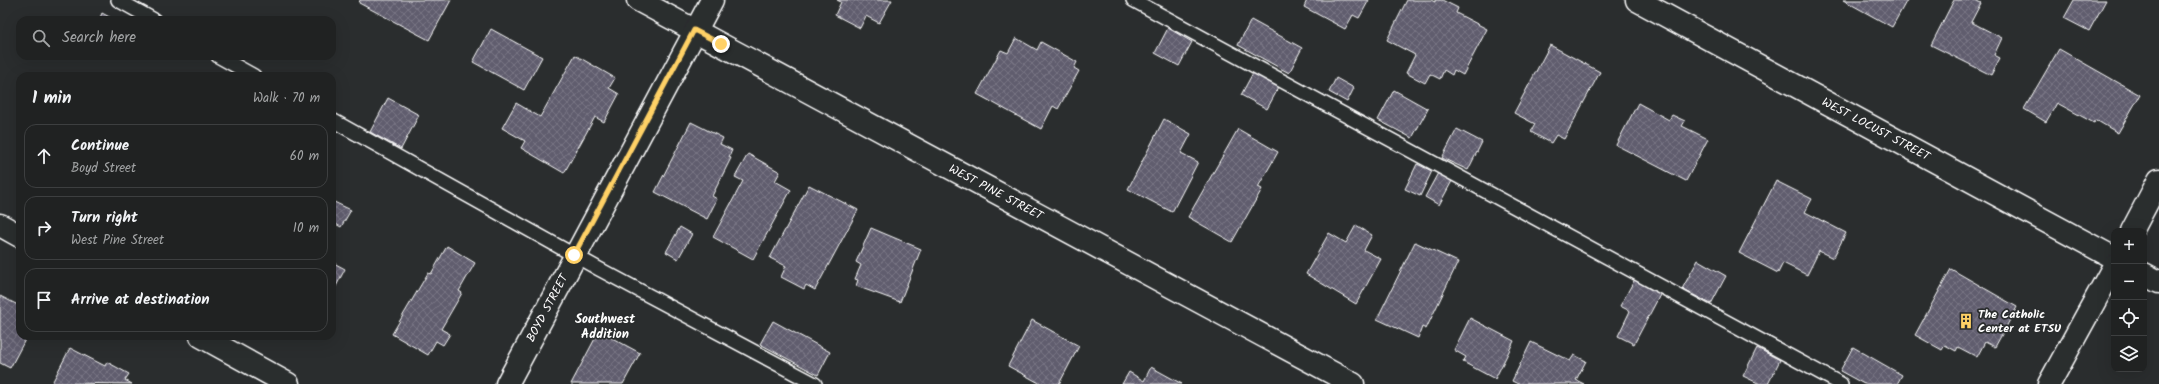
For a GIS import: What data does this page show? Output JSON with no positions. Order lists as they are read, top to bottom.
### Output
{
  "streets": {
    "street": ["WEST LOCUST STREET", "WEST PINE STREET", "BOYD STREET"]
  },
  "crossings": [
    ["WEST PINE STREET", "BOYD STREET"]
  ],
  "districts": ["Southwest Addition"],
  "places": {
    "building": ["The Catholic Center at ETSU"]
  },
  "page": {
    "search": "Search here",
    "heading": ["1 min", "Walk · 70 m"],
    "list": [
      ["Continue", "Boyd Street", "60 m"],
      ["Turn right", "West Pine Street", "10 m"],
      "Arrive at destination"
    ],
    "map_buttons": ["+", "−"]
  }
}
